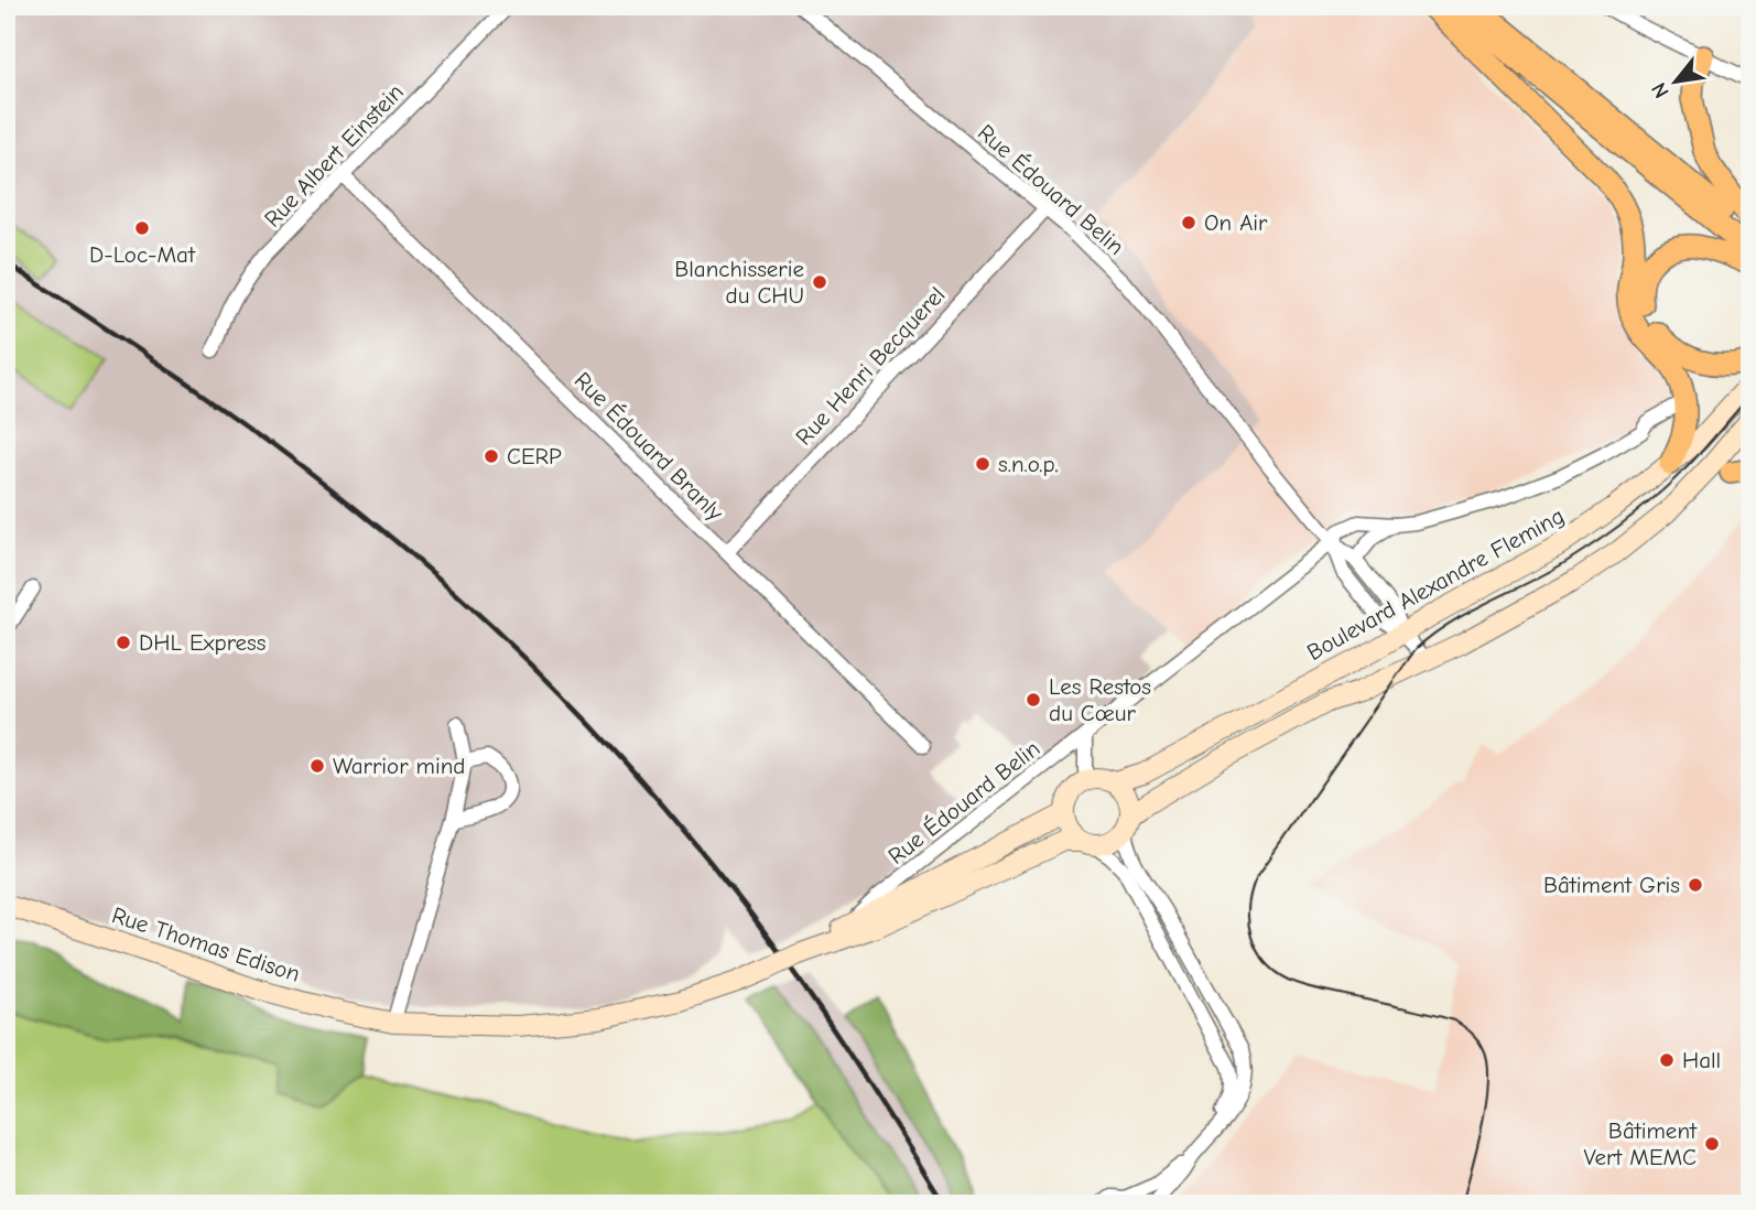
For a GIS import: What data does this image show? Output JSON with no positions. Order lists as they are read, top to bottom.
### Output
{
  "streets": {
    "street": [
      "Rue Albert Einstein",
      "Rue Édouard Belin",
      "Rue Henri Becquerel",
      "Rue Édouard Branly",
      "Boulevard Alexandre Fleming",
      "Rue Thomas Edison"
    ]
  },
  "crossings": [
    ["Rue Albert Einstein", "Rue Édouard Branly"],
    ["Rue Édouard Belin", "Rue Henri Becquerel"],
    ["Rue Édouard Belin", "Boulevard Alexandre Fleming"],
    ["Rue Henri Becquerel", "Rue Édouard Branly"]
  ],
  "places": [
    "On Air",
    "D-Loc-Mat",
    "Blanchisserie du CHU",
    "CERP",
    "s.n.o.p.",
    "DHL Express",
    "Les Restos du Cœur",
    "Warrior mind",
    "Bâtiment Gris",
    "Hall",
    "Bâtiment Vert MEMC"
  ],
  "north": "bottom left"
}
